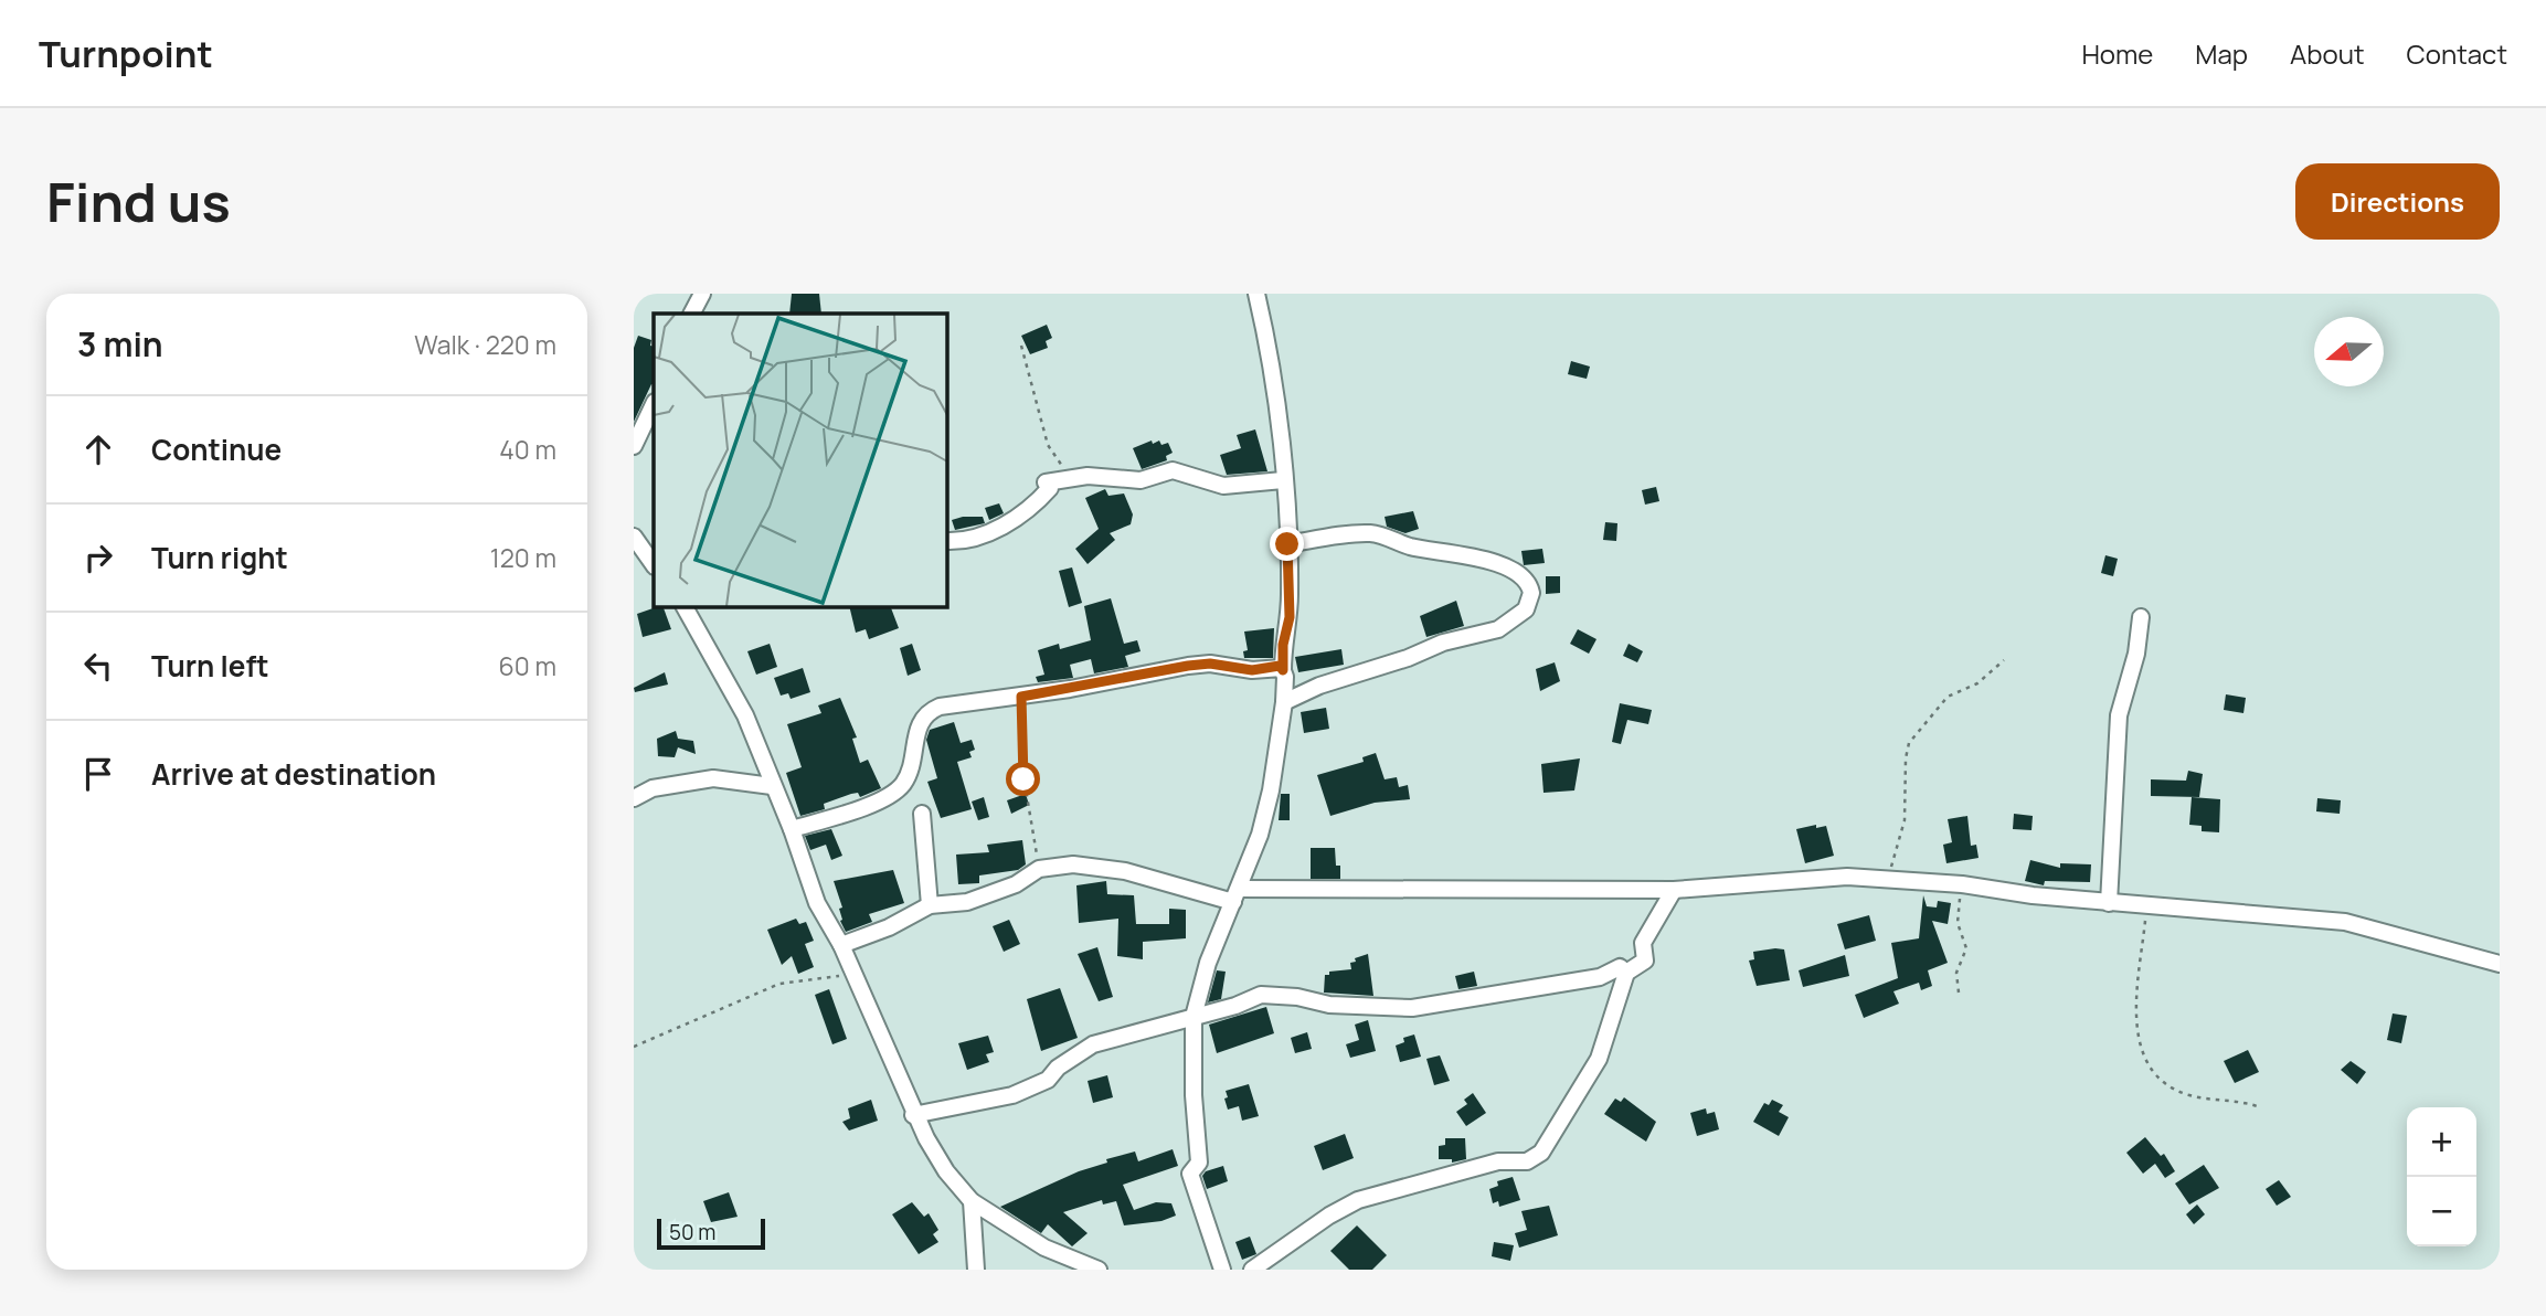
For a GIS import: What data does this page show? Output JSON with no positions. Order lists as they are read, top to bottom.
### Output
{
  "scale_bar": "50 m",
  "north": "left",
  "page": {
    "header": "Turnpoint",
    "nav": [
      "Home",
      "Map",
      "About",
      "Contact"
    ],
    "buttons": "Directions",
    "title": "Find us",
    "heading": ["3 min", "Walk · 220 m"],
    "list": [
      ["Continue", "40 m"],
      ["Turn right", "120 m"],
      ["Turn left", "60 m"],
      "Arrive at destination"
    ],
    "map_buttons": ["+", "−"],
    "scale": "50 m"
  }
}
